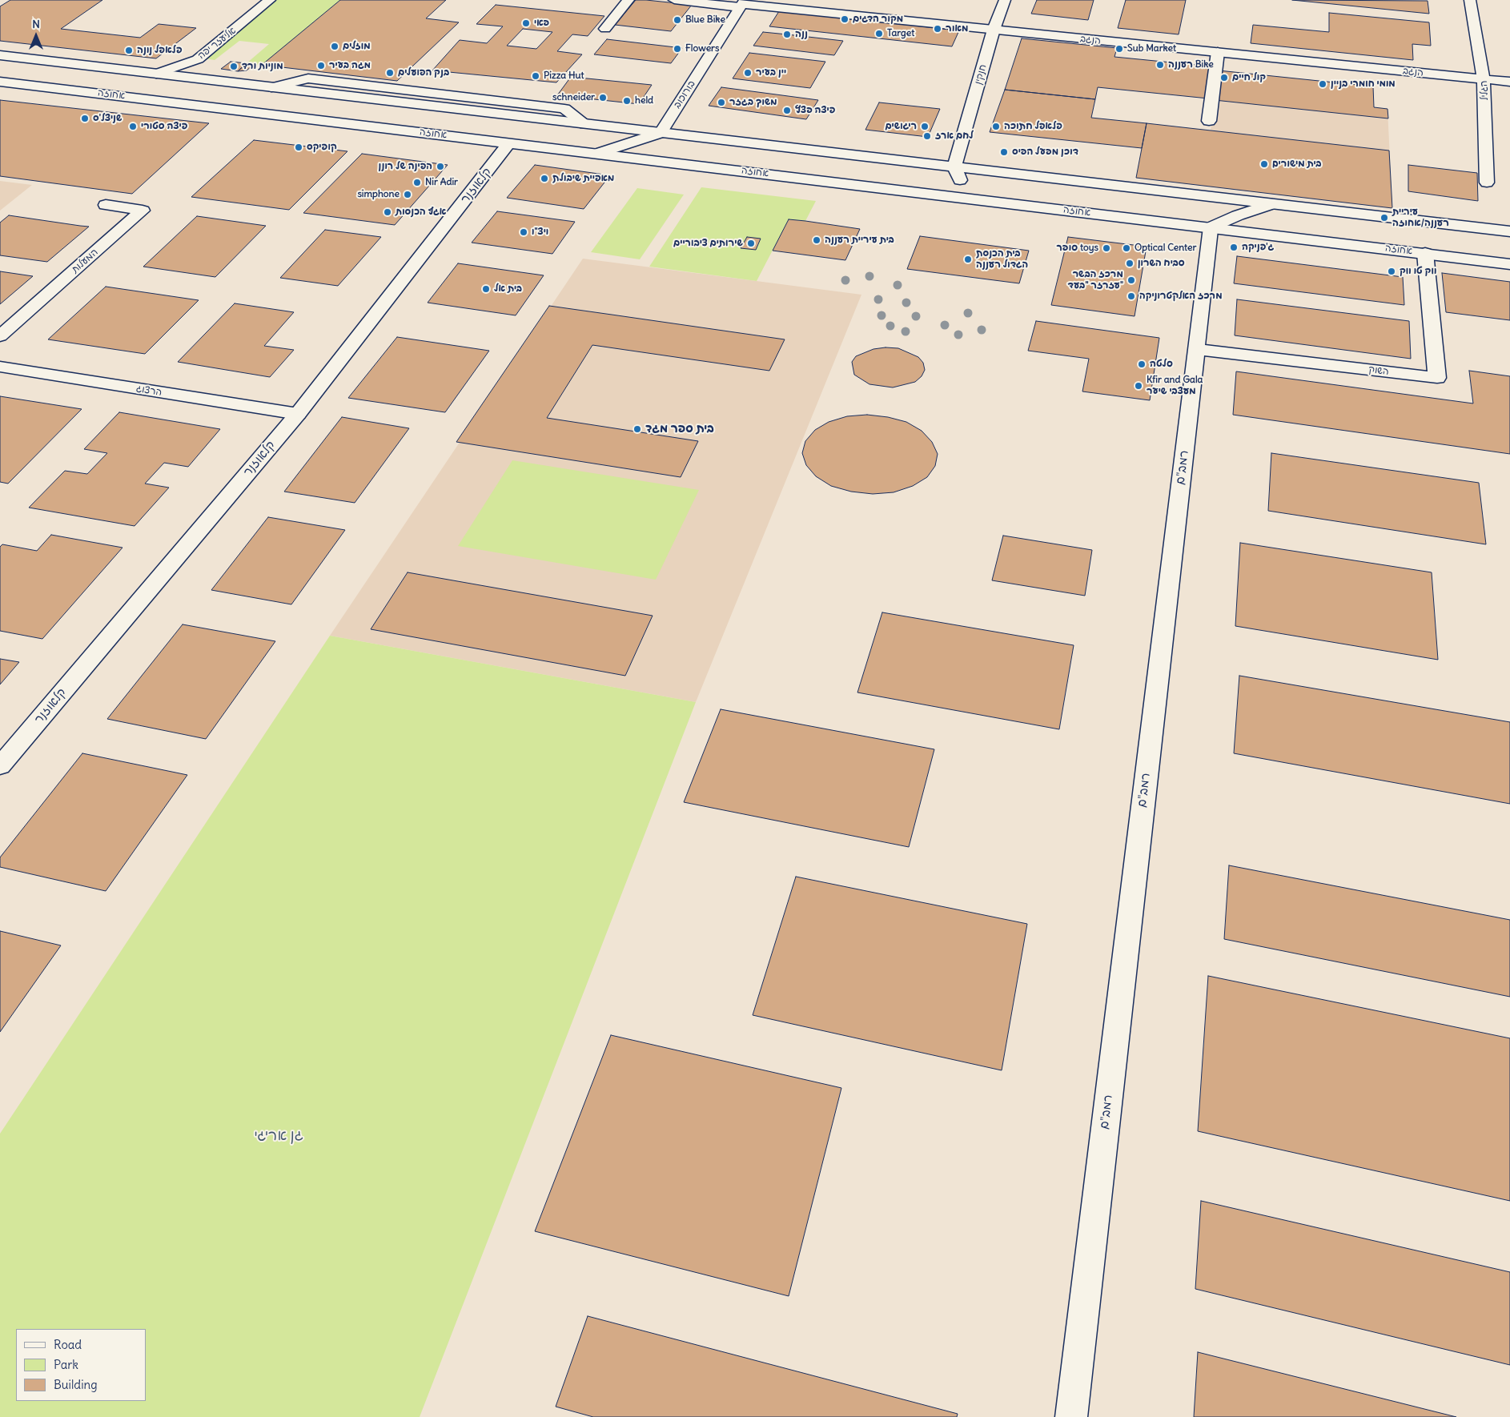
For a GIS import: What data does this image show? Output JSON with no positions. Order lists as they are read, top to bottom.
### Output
{
  "streets": {
    "street": [
      "הנגב",
      "אליעזר יפה",
      "חנקין",
      "הגליל",
      "אחוזה",
      "בורוכוב",
      "קלאוזנר",
      "המעלות",
      "השוק",
      "הרצוג",
      "רמב\"ם"
    ]
  },
  "crossings": [
    ["הנגב", "חנקין"],
    ["הנגב", "הגליל"],
    ["הנגב", "בורוכוב"],
    ["אחוזה", "קלאוזנר"],
    ["אחוזה", "השוק"],
    ["אחוזה", "רמב\"ם"],
    ["קלאוזנר", "הרצוג"],
    ["השוק", "רמב\"ם"]
  ],
  "parks": ["גן אריגי"],
  "places": [
    "מקור הדגים",
    "Blue Bike",
    "פאי",
    "מאור",
    "Target",
    "ננה",
    "מוזלים",
    "Flowers",
    "Sub Market",
    "פלאפל נונה",
    "רעננה Bike",
    "מגה בעיר",
    "מוניות ורד",
    "בנק הפועלים",
    "יין בעיר",
    "Pizza Hut",
    "קול חיים",
    "מומי חומרי בניין",
    "schneider",
    "held",
    "משוך בגזר",
    "פיצה פצץ",
    "שניצל'ס",
    "פיצה סטורי",
    "ריגושים",
    "פלאפל חתוכה",
    "לחם ארז",
    "קופיקס",
    "דוכן מפעל הפיס",
    "בית מישורים",
    "הפינה של רונן",
    "מאפיית שיבולת",
    "Nir Adir",
    "simphone",
    "אגף הכנסות",
    "עיריית רעננה/אחוזה",
    "ויצ\"ו",
    "בית עיריית רעננה",
    "שירותים ציבוריים",
    "ג'פניקה",
    "סופר toys",
    "Optical Center",
    "בית הכנסת הגדול רעננה",
    "סביח השרון",
    "ווק טו ווק",
    "מרכז הבשר עזרזר \"בעד\"",
    "בית אל",
    "מרכז האלקטרוניקה",
    "סלטה",
    "Kfir and Gala מעצבי שיער",
    "בית ספר מגד"
  ],
  "legend": ["Road", "Park", "Building"],
  "north": "top"
}
